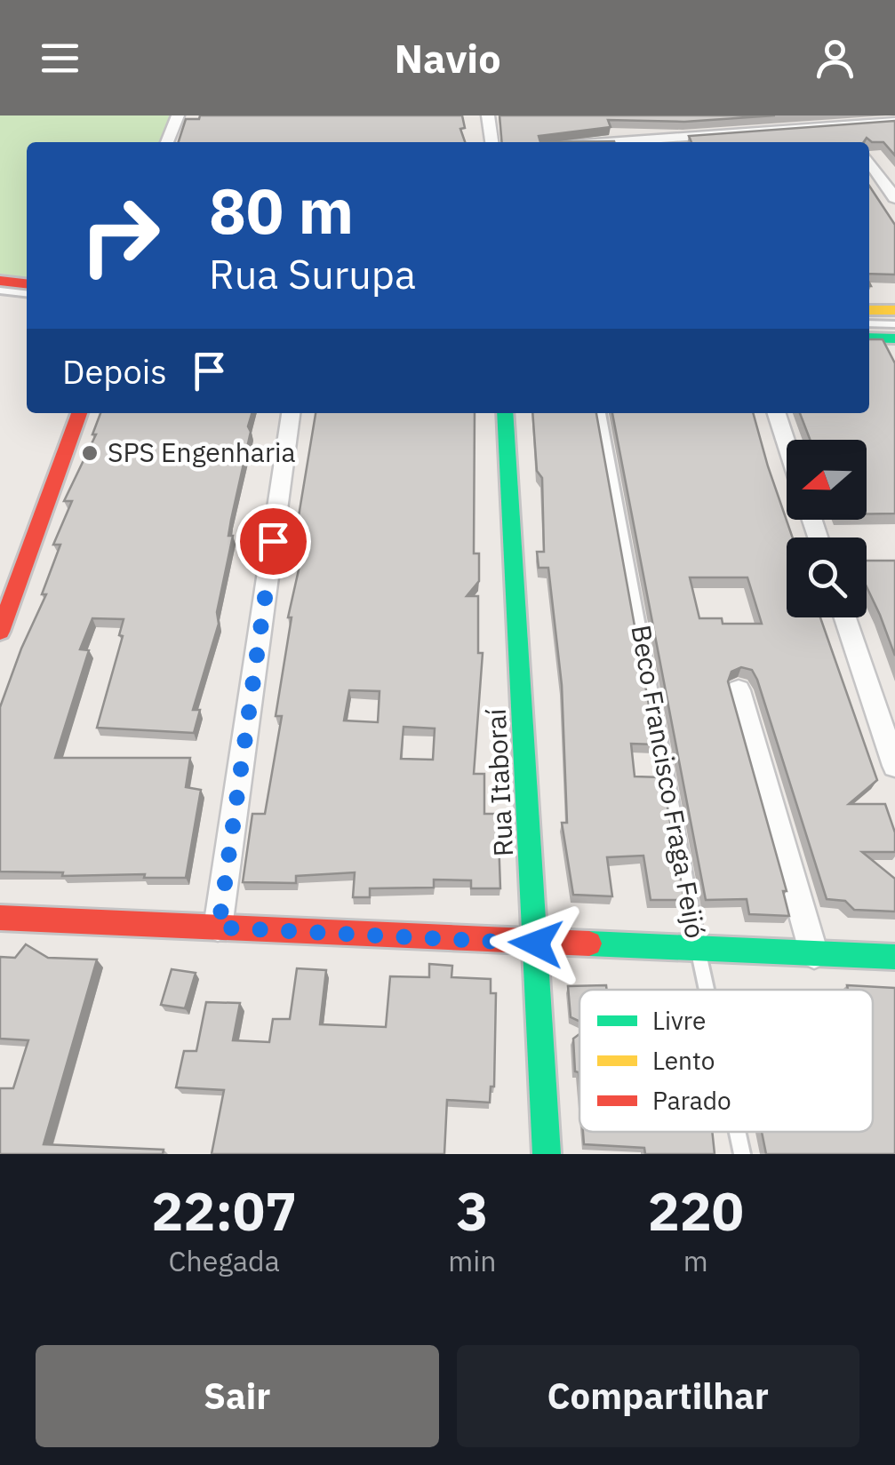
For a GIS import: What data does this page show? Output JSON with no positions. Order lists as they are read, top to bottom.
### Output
{
  "streets": {
    "street": ["Rua Itaboraí"],
    "lane": ["Beco Francisco Fraga Feijó"]
  },
  "places": ["SPS Engenharia"],
  "legend": ["Livre", "Lento", "Parado"],
  "north": "left",
  "page": {
    "header": "Navio",
    "turn": ["80 m", "Rua Surupa"],
    "then": "Depois",
    "eta": [
      "22:07",
      "Chegada",
      "3",
      "min",
      "220",
      "m"
    ],
    "buttons": ["Sair", "Compartilhar"]
  }
}
